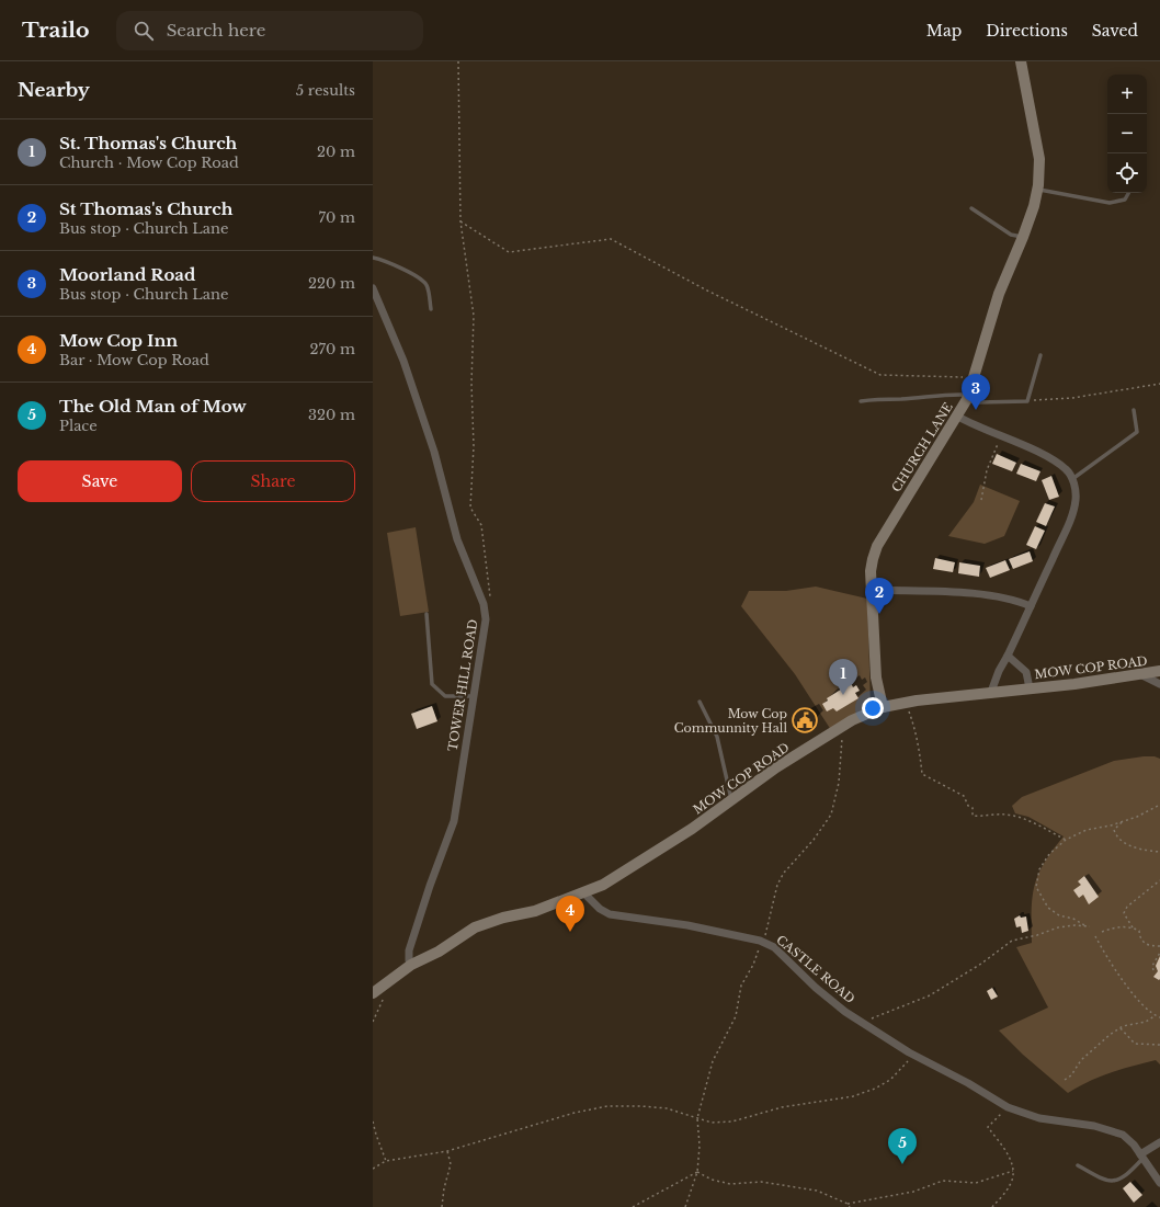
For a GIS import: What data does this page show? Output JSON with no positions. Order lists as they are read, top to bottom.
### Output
{
  "streets": {
    "street": [
      "CHURCH LANE",
      "MOW COP ROAD",
      "TOWER HILL ROAD",
      "CASTLE ROAD"
    ]
  },
  "crossings": [
    ["CHURCH LANE", "MOW COP ROAD"],
    ["MOW COP ROAD", "TOWER HILL ROAD"],
    ["MOW COP ROAD", "CASTLE ROAD"]
  ],
  "places": {
    "public building": ["Mow Cop Communnity Hall"]
  },
  "page": {
    "header": "Trailo",
    "search": "Search here",
    "nav": ["Map", "Directions", "Saved"],
    "heading": ["Nearby", "5 results"],
    "map_buttons": ["+", "−"],
    "list": [
      {
        "mark": "1",
        "name": "St. Thomas's Church",
        "note": "Church · Mow Cop Road",
        "value": "20 m"
      },
      {
        "mark": "2",
        "name": "St Thomas's Church",
        "note": "Bus stop · Church Lane",
        "value": "70 m"
      },
      {
        "mark": "3",
        "name": "Moorland Road",
        "note": "Bus stop · Church Lane",
        "value": "220 m"
      },
      {
        "mark": "4",
        "name": "Mow Cop Inn",
        "note": "Bar · Mow Cop Road",
        "value": "270 m"
      },
      {
        "mark": "5",
        "name": "The Old Man of Mow",
        "note": "Place",
        "value": "320 m"
      }
    ],
    "pins": [
      "3",
      "2",
      "1",
      "4",
      "5"
    ],
    "buttons": ["Save", "Share"]
  }
}
